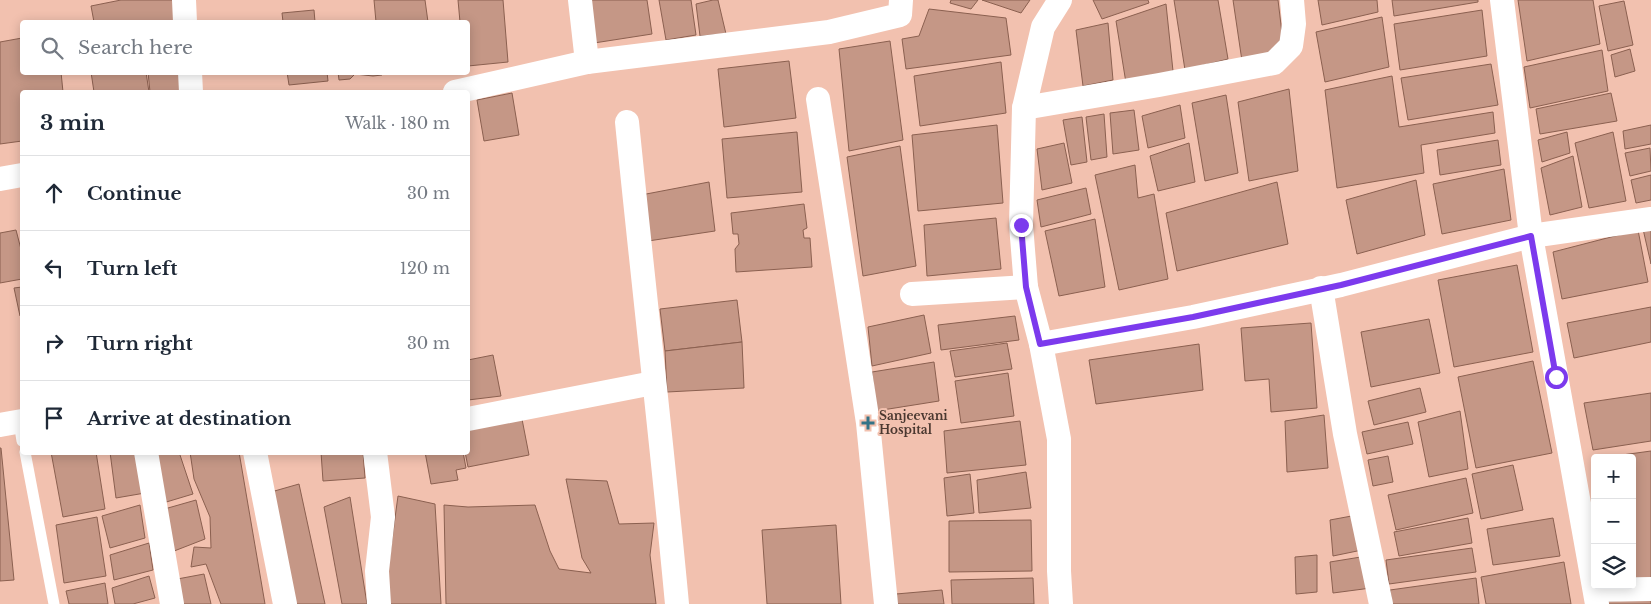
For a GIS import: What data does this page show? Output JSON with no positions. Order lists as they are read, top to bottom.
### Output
{
  "places": {
    "health": ["Sanjeevani Hospital"]
  },
  "page": {
    "search": "Search here",
    "heading": ["3 min", "Walk · 180 m"],
    "list": [
      ["Continue", "30 m"],
      ["Turn left", "120 m"],
      ["Turn right", "30 m"],
      "Arrive at destination"
    ],
    "map_buttons": ["+", "−"]
  }
}
